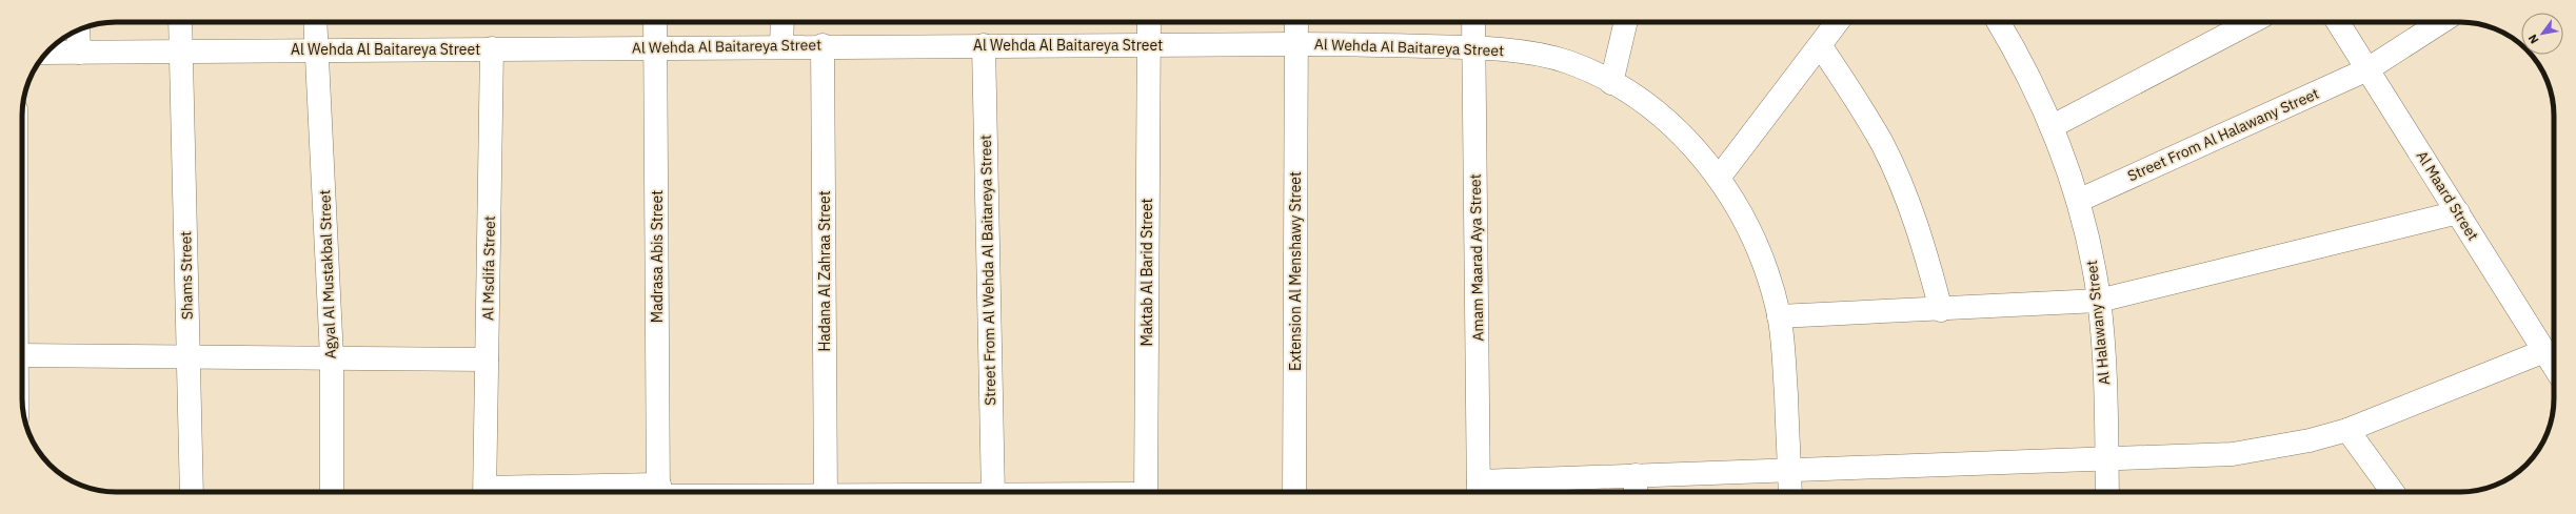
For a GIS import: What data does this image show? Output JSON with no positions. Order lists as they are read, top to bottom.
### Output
{
  "streets": {
    "street": [
      "Al Wehda Al Baitareya Street",
      "Street From Al Halawany Street",
      "Al Maard Street",
      "Madrasa Abis Street",
      "Amam Maarad Aya Street",
      "Al Msdifa Street",
      "Street From Al Wehda Al Baitareya Street",
      "Hadana Al Zahraa Street",
      "Extension Al Menshawy Street",
      "Maktab Al Barid Street",
      "Agyal Al Mustakbal Street",
      "Shams Street",
      "Al Halawany Street"
    ]
  },
  "crossings": [
    ["Al Wehda Al Baitareya Street", "Madrasa Abis Street"],
    ["Al Wehda Al Baitareya Street", "Amam Maarad Aya Street"],
    ["Al Wehda Al Baitareya Street", "Al Msdifa Street"],
    ["Al Wehda Al Baitareya Street", "Street From Al Wehda Al Baitareya Street"],
    ["Al Wehda Al Baitareya Street", "Hadana Al Zahraa Street"],
    ["Al Wehda Al Baitareya Street", "Extension Al Menshawy Street"],
    ["Al Wehda Al Baitareya Street", "Maktab Al Barid Street"],
    ["Al Wehda Al Baitareya Street", "Agyal Al Mustakbal Street"],
    ["Al Wehda Al Baitareya Street", "Shams Street"],
    ["Street From Al Halawany Street", "Al Maard Street"],
    ["Street From Al Halawany Street", "Al Halawany Street"]
  ],
  "north": "bottom left"
}
